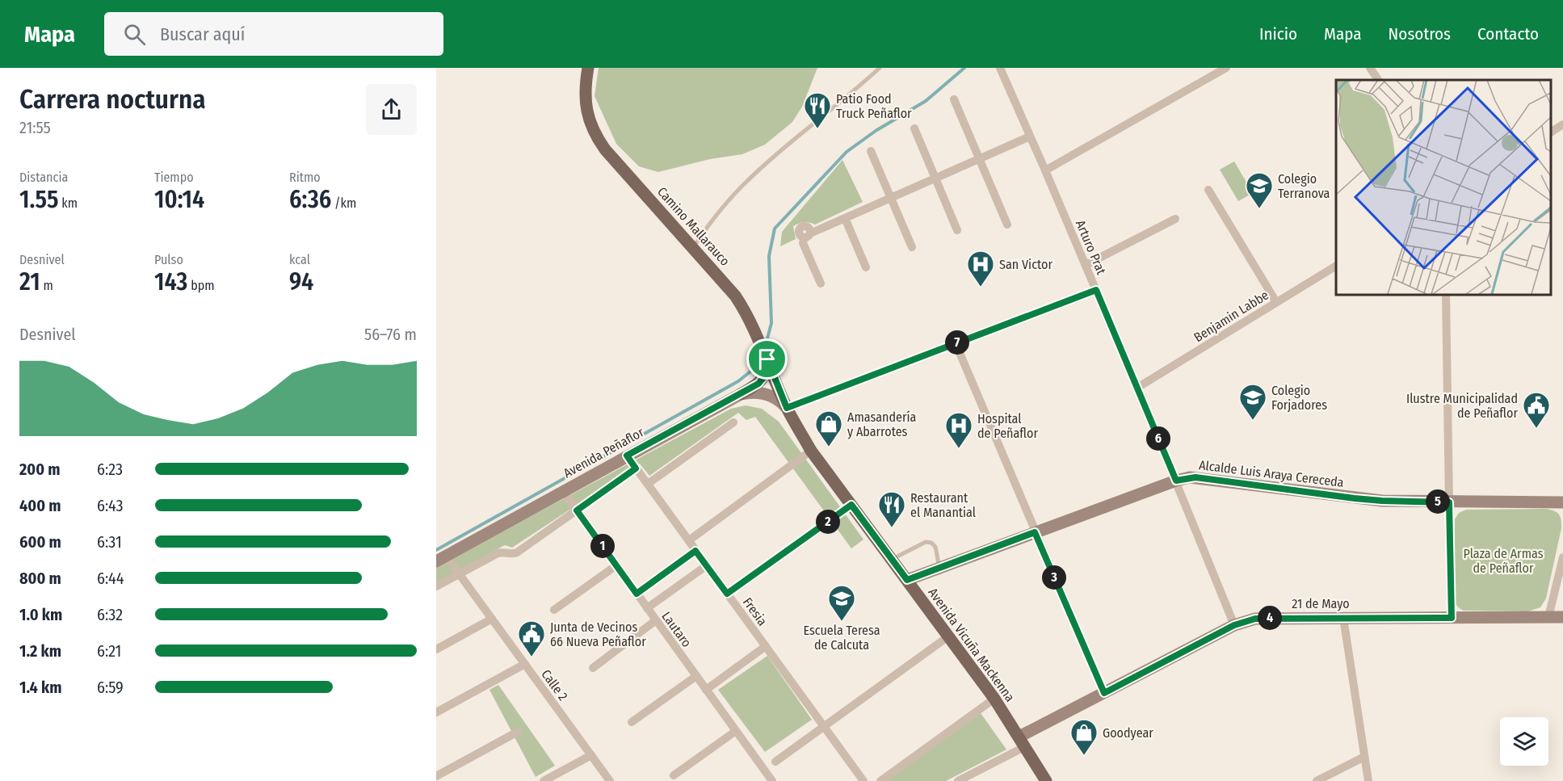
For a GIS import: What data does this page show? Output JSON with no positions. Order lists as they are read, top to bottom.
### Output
{
  "streets": {
    "main road": [
      "Camino Mallarauco",
      "Avenida Peñaflor",
      "Alcalde Luis Araya Cereceda",
      "21 de Mayo",
      "Avenida Vicuña Mackenna"
    ],
    "street": [
      "Arturo Prat",
      "Benjamin Labbe",
      "Fresia",
      "Lautaro",
      "Calle 2"
    ]
  },
  "crossings": [
    ["Camino Mallarauco", "Avenida Peñaflor"],
    ["Camino Mallarauco", "Avenida Vicuña Mackenna"],
    ["Arturo Prat", "Benjamin Labbe"],
    ["Arturo Prat", "Alcalde Luis Araya Cereceda"],
    ["Arturo Prat", "21 de Mayo"],
    ["Avenida Peñaflor", "Fresia"],
    ["Avenida Peñaflor", "Lautaro"],
    ["Avenida Peñaflor", "Avenida Vicuña Mackenna"],
    ["Avenida Peñaflor", "Calle 2"],
    ["Alcalde Luis Araya Cereceda", "Avenida Vicuña Mackenna"],
    ["21 de Mayo", "Avenida Vicuña Mackenna"]
  ],
  "parks": ["Plaza de Armas de Peñaflor"],
  "places": {
    "restaurant": ["Patio Food Truck Peñaflor", "Restaurant el Manantial"],
    "school or university": ["Colegio Terranova", "Colegio Forjadores", "Escuela Teresa de Calcuta"],
    "hospital": ["San Victor", "Hospital de Peñaflor"],
    "public building": ["Ilustre Municipalidad de Peñaflor", "Junta de Vecinos 66 Nueva Peñaflor"],
    "shop": ["Amasandería y Abarrotes", "Goodyear"]
  },
  "page": {
    "header": "Mapa",
    "search": "Buscar aquí",
    "nav": [
      "Inicio",
      "Mapa",
      "Nosotros",
      "Contacto"
    ],
    "heading": ["Carrera nocturna", "21:55"],
    "stats": [
      ["Distancia", "1.55 km"],
      ["Tiempo", "10:14"],
      ["Ritmo", "6:36 /km"],
      ["Desnivel", "21 m"],
      ["Pulso", "143 bpm"],
      ["kcal", "94"]
    ],
    "chart": ["Desnivel", "56–76 m"],
    "pins": [
      "7",
      "6",
      "5",
      "2",
      "1",
      "3",
      "4"
    ],
    "list": [
      {
        "name": "200 m",
        "note": "6:23"
      },
      {
        "name": "400 m",
        "note": "6:43"
      },
      {
        "name": "600 m",
        "note": "6:31"
      },
      {
        "name": "800 m",
        "note": "6:44"
      },
      {
        "name": "1.0 km",
        "note": "6:32"
      },
      {
        "name": "1.2 km",
        "note": "6:21"
      },
      {
        "name": "1.4 km",
        "note": "6:59"
      }
    ]
  }
}
